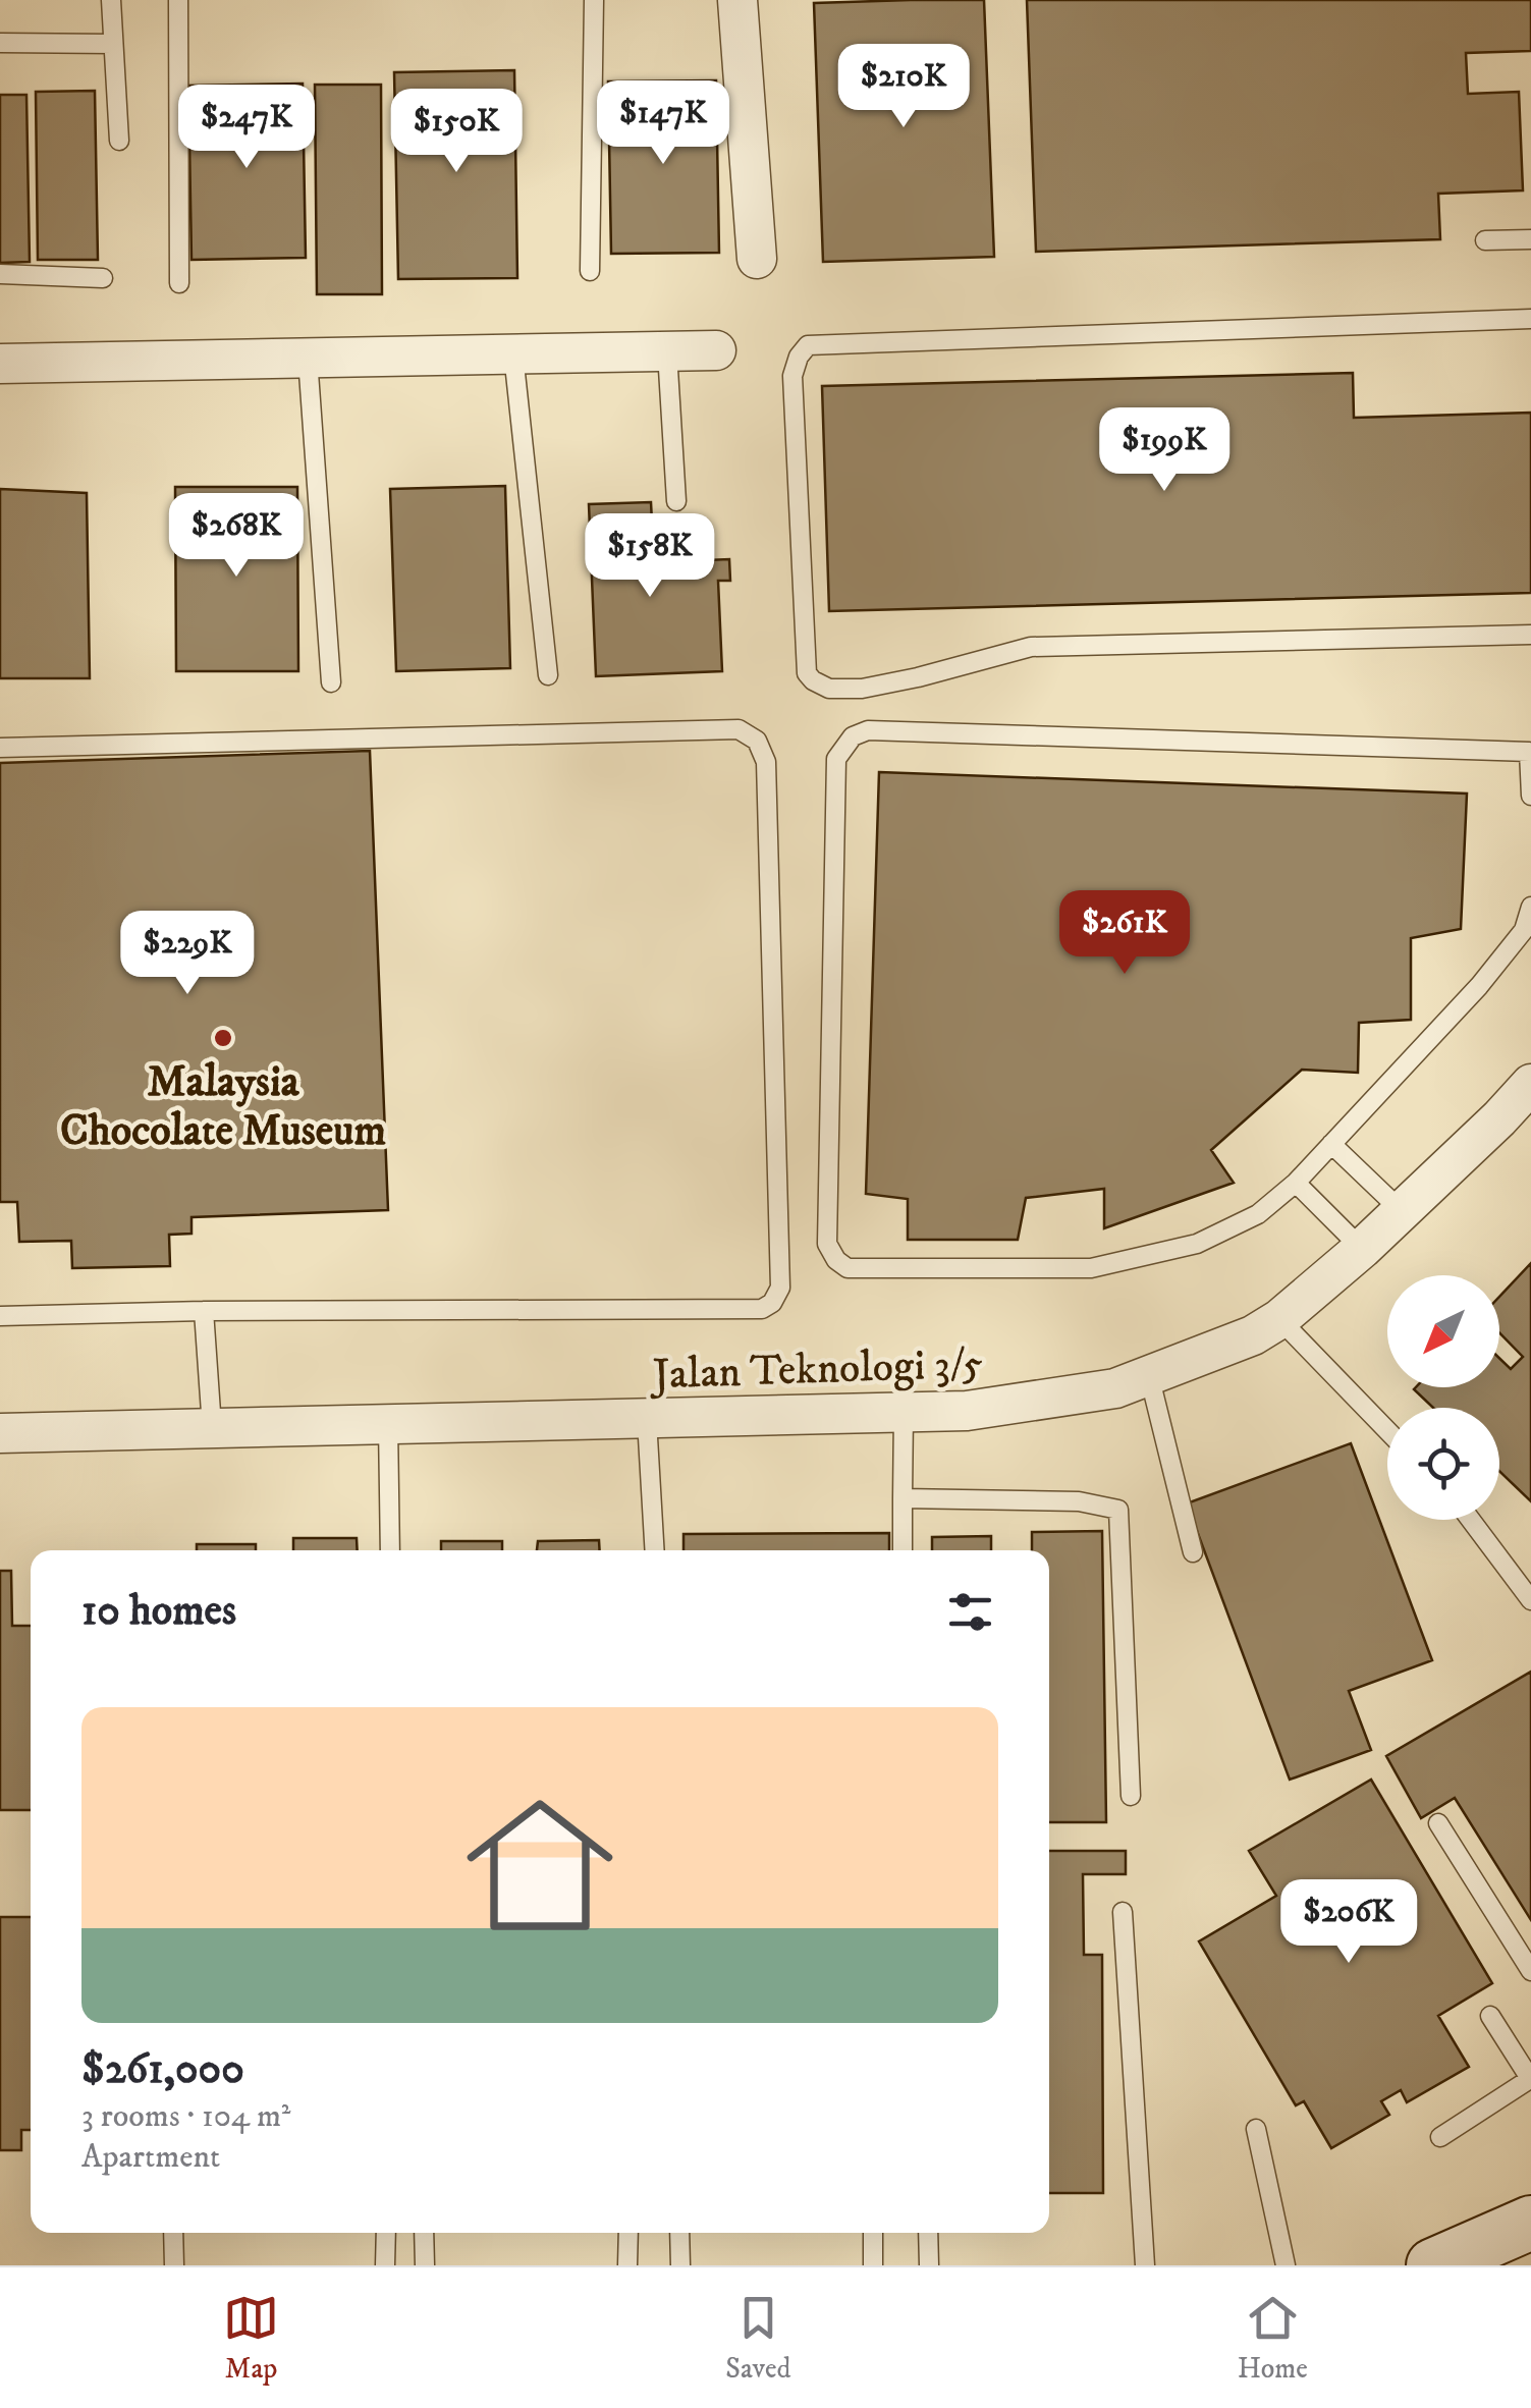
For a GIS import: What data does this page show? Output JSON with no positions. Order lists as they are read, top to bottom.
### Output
{
  "streets": {
    "street": ["Jalan Teknologi 3/5"]
  },
  "places": ["Malaysia Chocolate Museum"],
  "north": "bottom left",
  "page": {
    "price": [
      "$210K",
      "$147K",
      "$247K",
      "$150K",
      "$199K",
      "$268K",
      "$158K",
      "$261K",
      "$229K",
      "$206K"
    ],
    "heading": "10 homes",
    "list": [
      {
        "name": "$261,000",
        "note": "3 rooms · 104 m² · Apartment"
      }
    ],
    "tabs": ["Map", "Saved", "Home"]
  }
}
